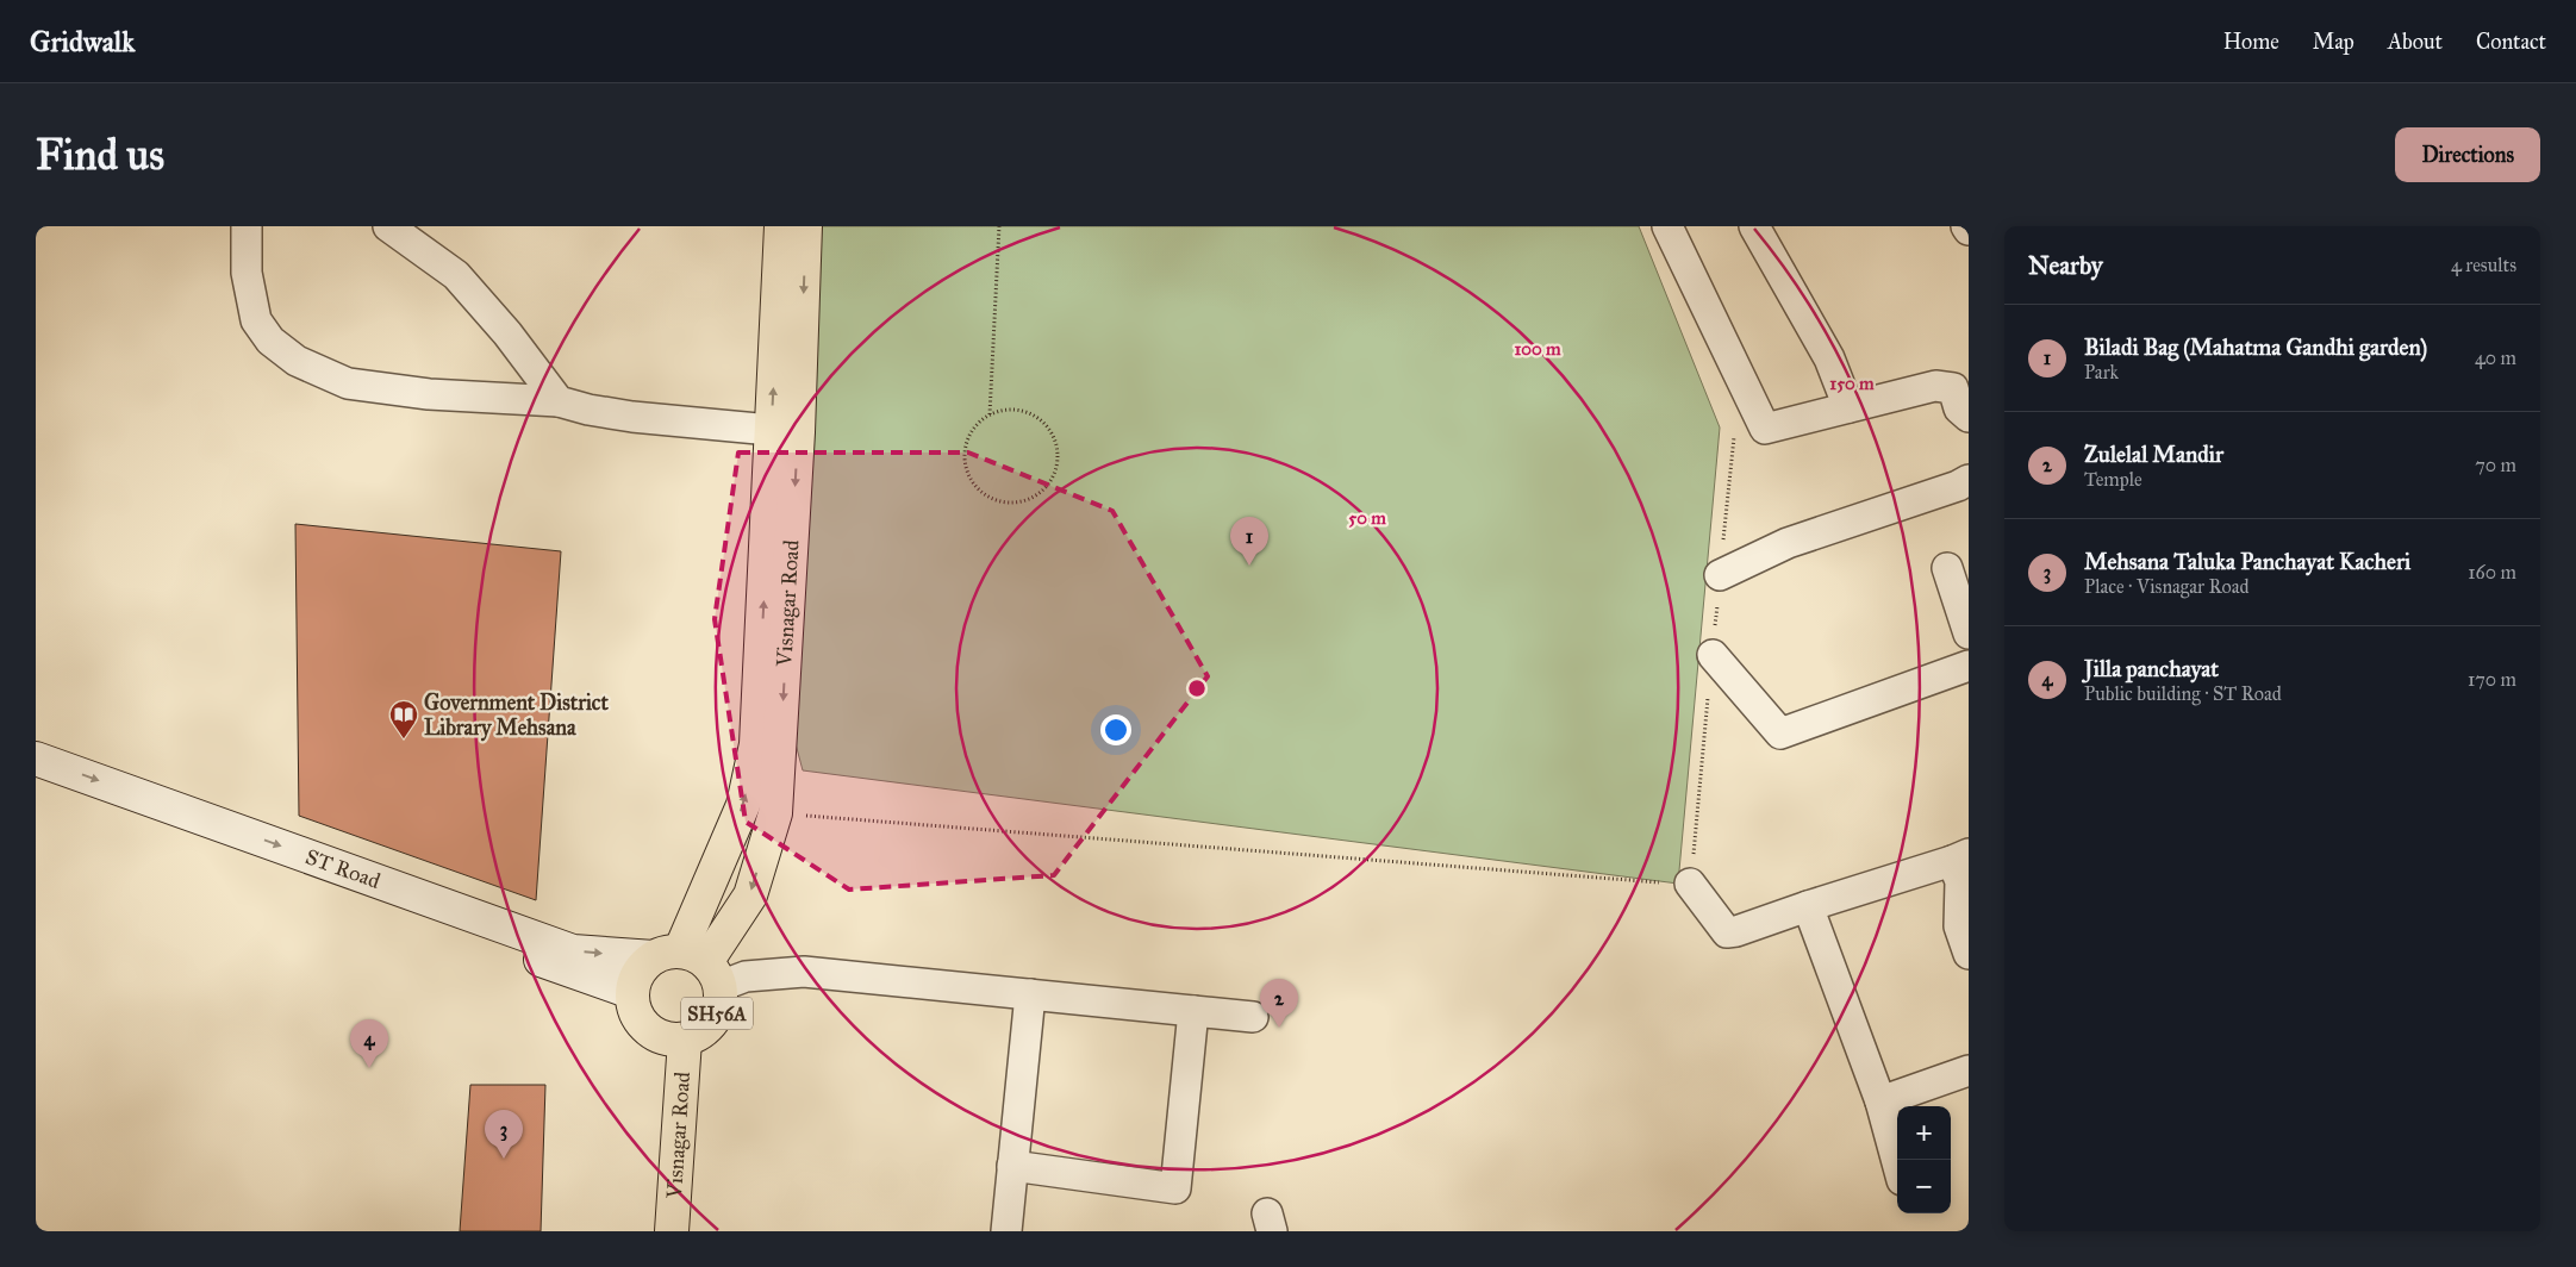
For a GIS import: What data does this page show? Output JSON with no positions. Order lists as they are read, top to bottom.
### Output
{
  "streets": {
    "main road": ["Visnagar Road", "ST Road", "SH56A"]
  },
  "crossings": [
    ["Visnagar Road", "ST Road"],
    ["Visnagar Road", "SH56A"],
    ["ST Road", "SH56A"]
  ],
  "places": {
    "library": ["Government District Library Mehsana"]
  },
  "page": {
    "header": "Gridwalk",
    "nav": [
      "Home",
      "Map",
      "About",
      "Contact"
    ],
    "buttons": "Directions",
    "title": "Find us",
    "heading": ["Nearby", "4 results"],
    "list": [
      {
        "mark": "1",
        "name": "Biladi Bag (Mahatma Gandhi garden)",
        "note": "Park",
        "value": "40 m"
      },
      {
        "mark": "2",
        "name": "Zulelal Mandir",
        "note": "Temple",
        "value": "70 m"
      },
      {
        "mark": "3",
        "name": "Mehsana Taluka Panchayat Kacheri",
        "note": "Place · Visnagar Road",
        "value": "160 m"
      },
      {
        "mark": "4",
        "name": "Jilla panchayat",
        "note": "Public building · ST Road",
        "value": "170 m"
      }
    ],
    "pins": [
      "1",
      "2",
      "4",
      "3"
    ],
    "map_buttons": ["+", "−"]
  },
  "rings": ["100 m", "150 m", "50 m"]
}
